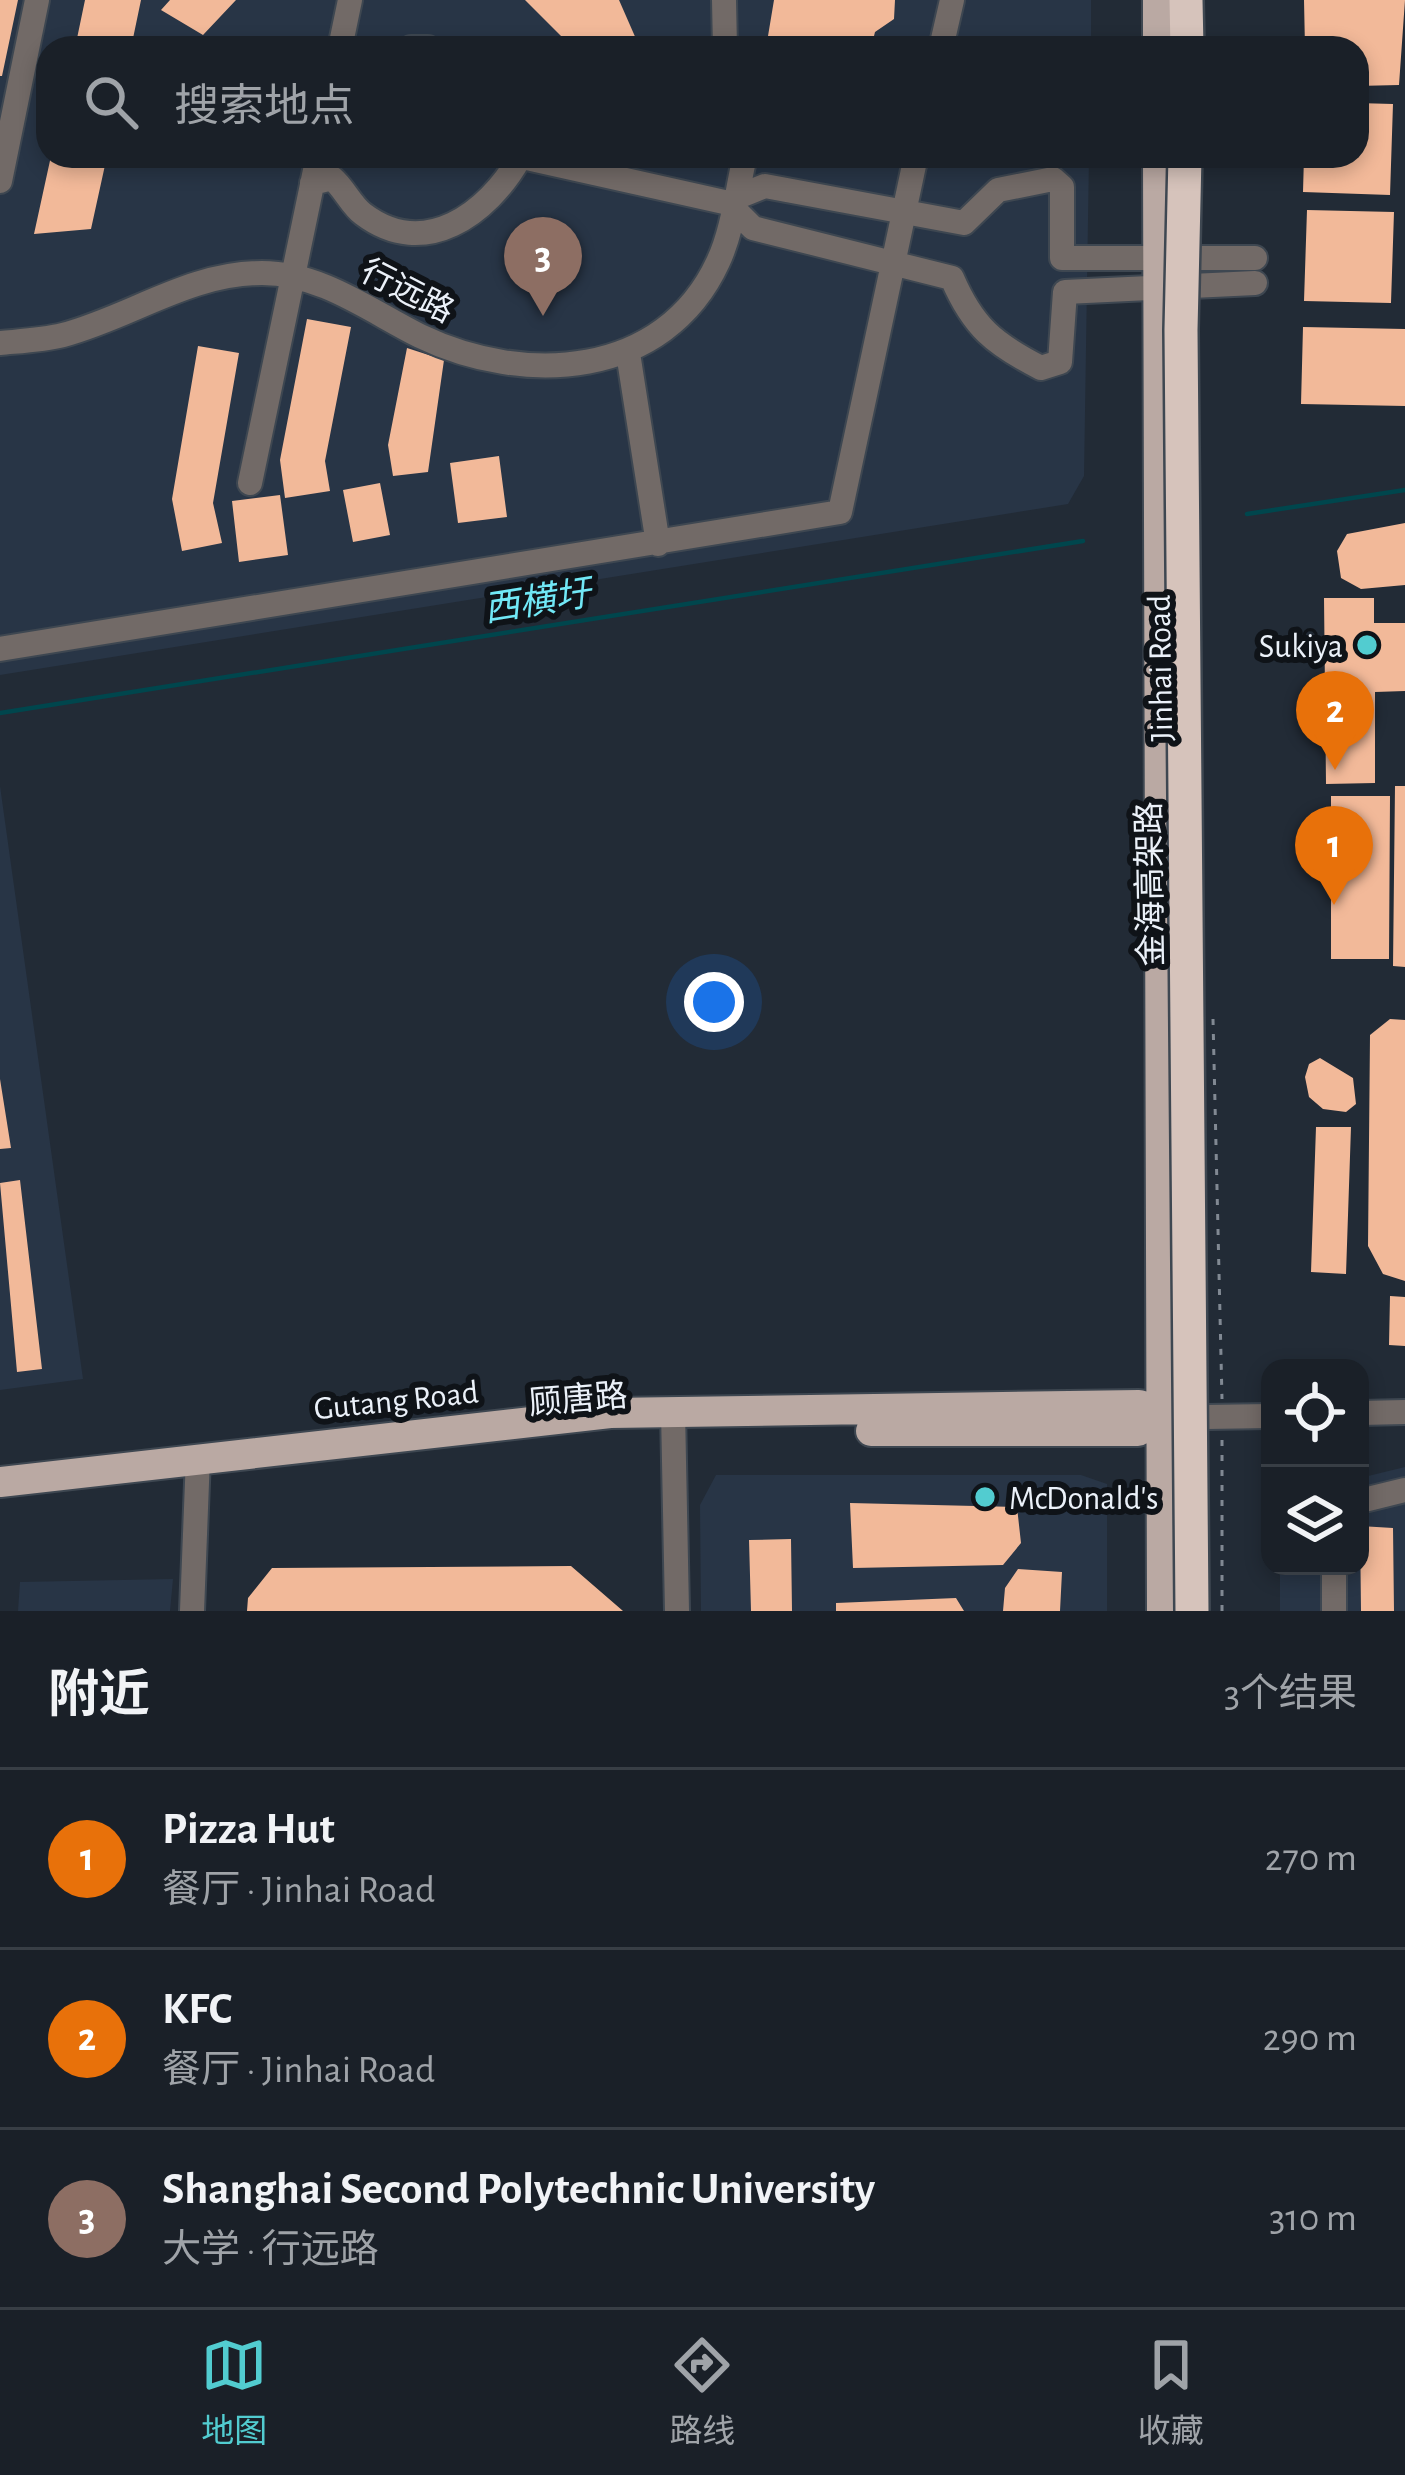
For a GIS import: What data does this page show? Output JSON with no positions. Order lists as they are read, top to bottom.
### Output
{
  "streets": {
    "highway": ["金海高架路"],
    "main road": ["Jinhai Road", "Gutang Road"],
    "street": ["行远路"]
  },
  "crossings": [
    ["Jinhai Road", "Gutang Road"]
  ],
  "water": ["西横圩"],
  "places": ["Sukiya", "McDonald's"],
  "page": {
    "search": "搜索地点",
    "pins": ["3", "2", "1"],
    "heading": ["附近", "3个结果"],
    "list": [
      {
        "mark": "1",
        "name": "Pizza Hut",
        "note": "餐厅 · Jinhai Road",
        "value": "270 m"
      },
      {
        "mark": "2",
        "name": "KFC",
        "note": "餐厅 · Jinhai Road",
        "value": "290 m"
      },
      {
        "mark": "3",
        "name": "Shanghai Second Polytechnic University",
        "note": "大学 · 行远路",
        "value": "310 m"
      }
    ],
    "nav": ["地图", "路线", "收藏"]
  }
}
